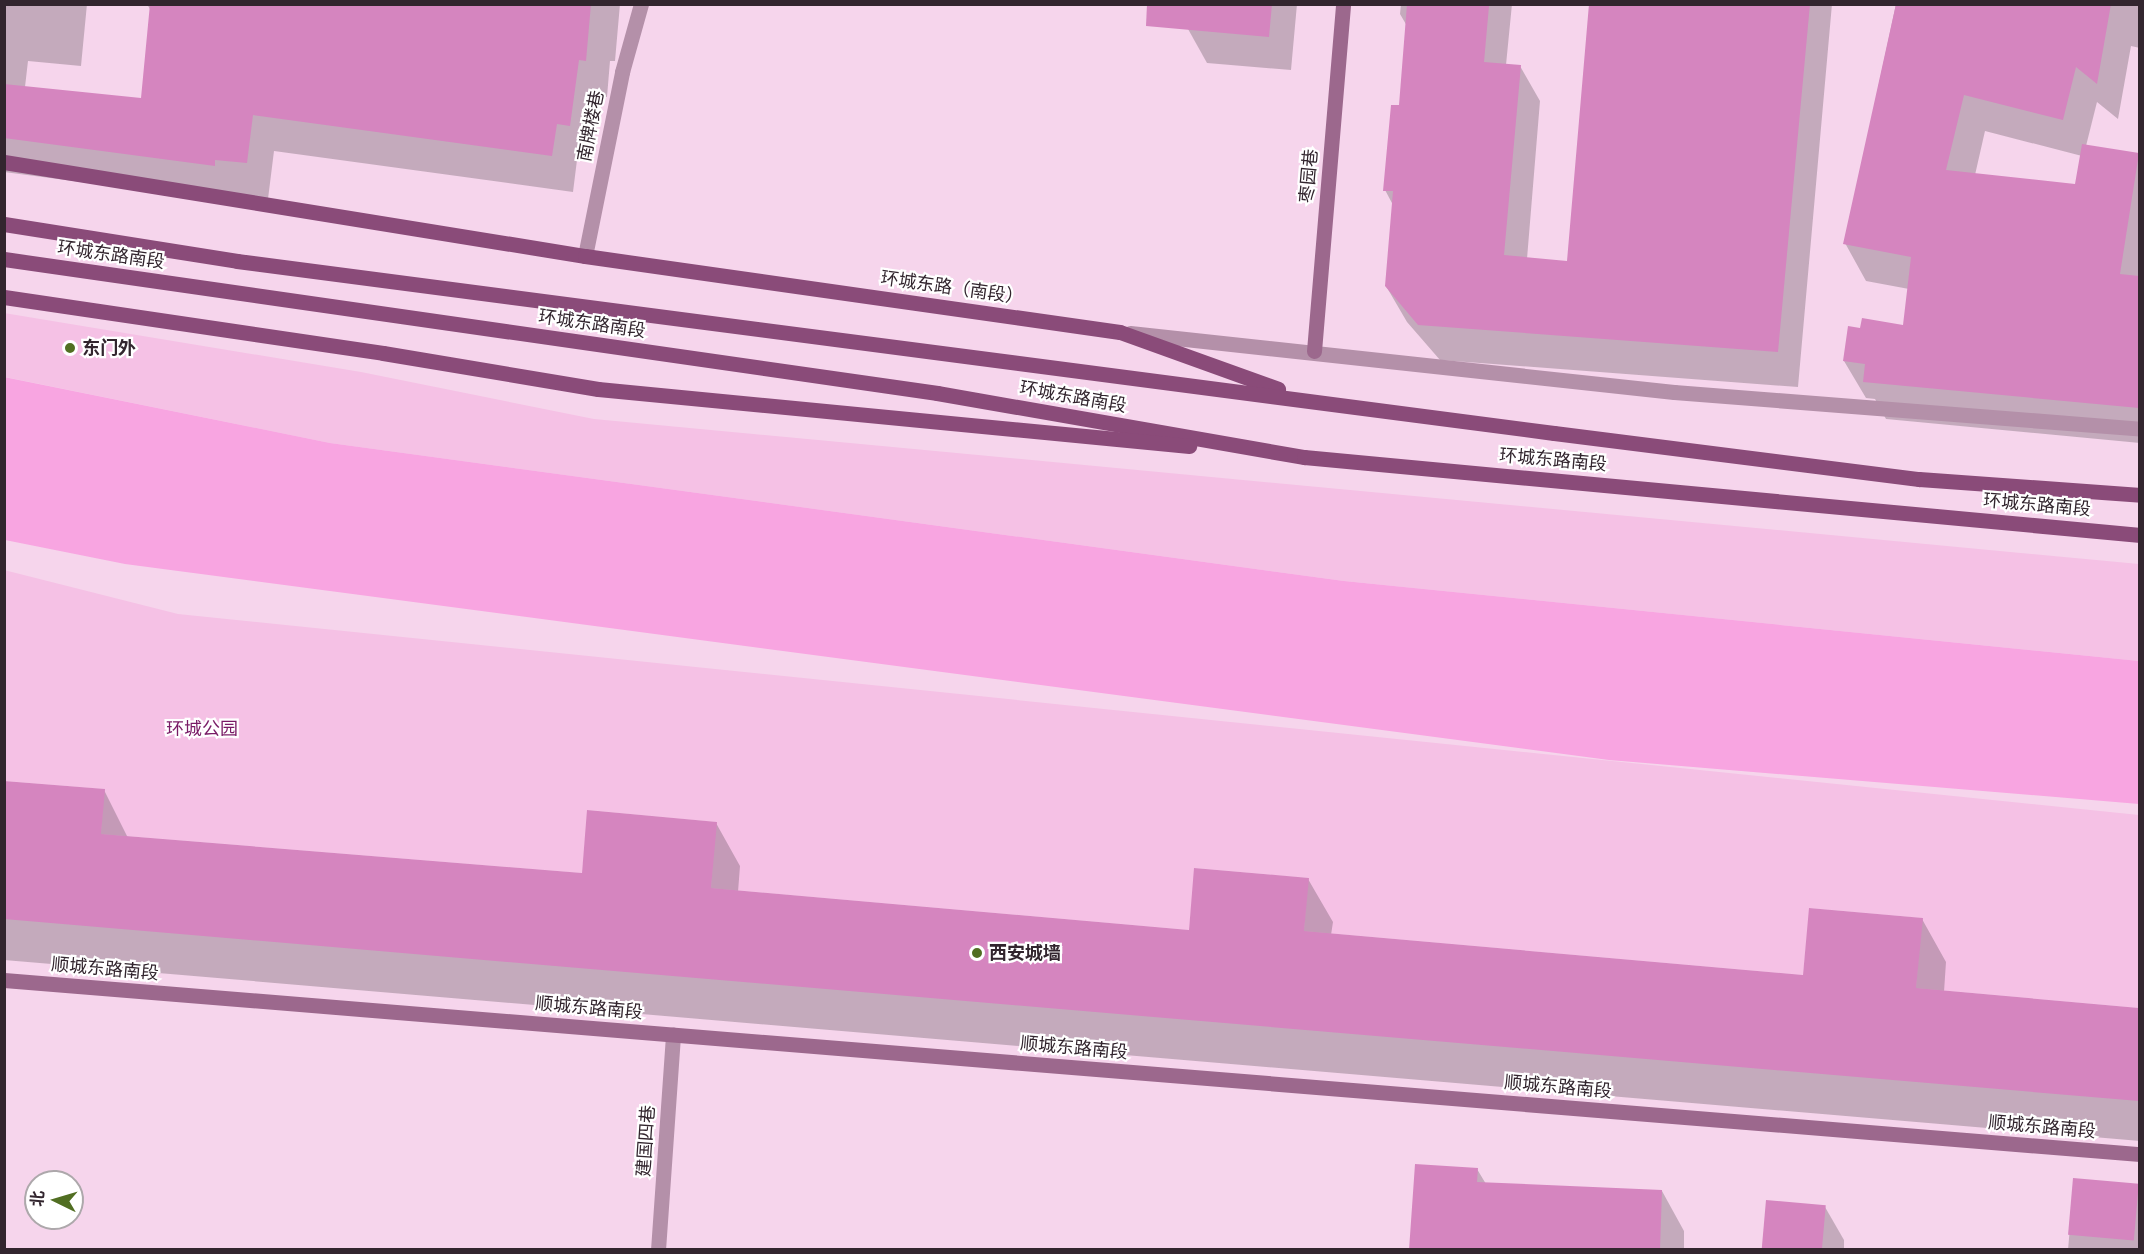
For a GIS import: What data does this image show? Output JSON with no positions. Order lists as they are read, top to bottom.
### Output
{
  "streets": {
    "main road": ["环城东路南段", "环城东路（南段）"],
    "street": [
      "南牌楼巷",
      "枣园巷",
      "顺城东路南段",
      "建国四巷"
    ]
  },
  "crossings": [
    ["南牌楼巷", "环城东路（南段）"],
    ["环城东路南段", "环城东路（南段）"],
    ["顺城东路南段", "建国四巷"]
  ],
  "parks": ["环城公园"],
  "places": ["东门外", "西安城墙"],
  "north": "left"
}
